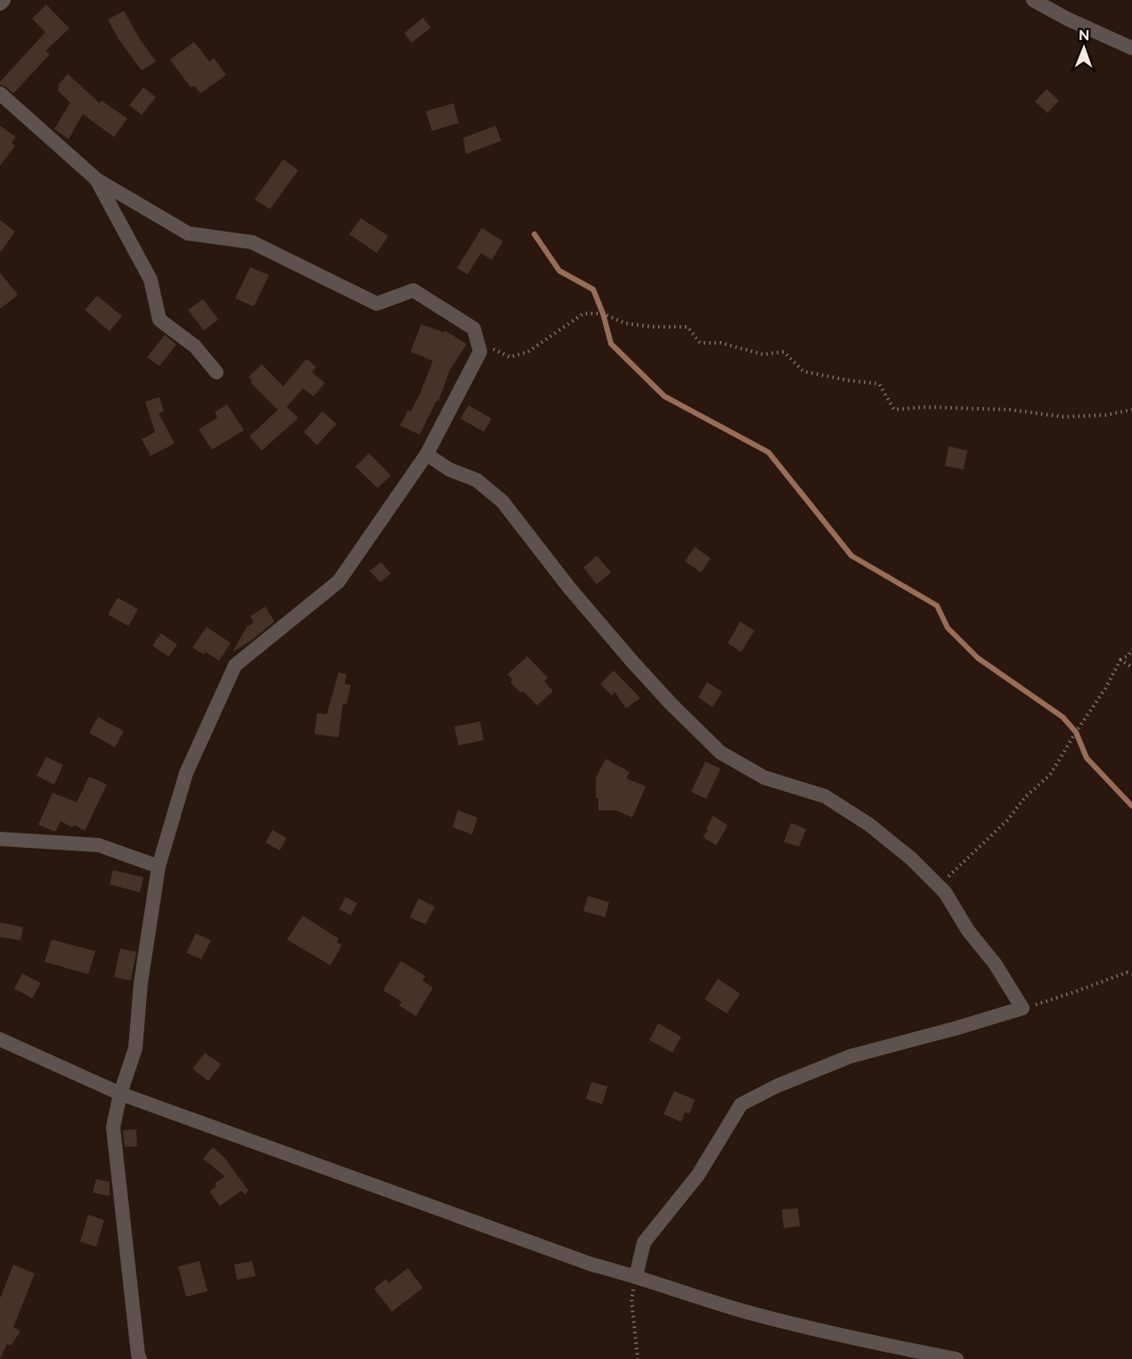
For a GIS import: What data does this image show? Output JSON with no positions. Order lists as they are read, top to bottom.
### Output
{
  "north": "top"
}
